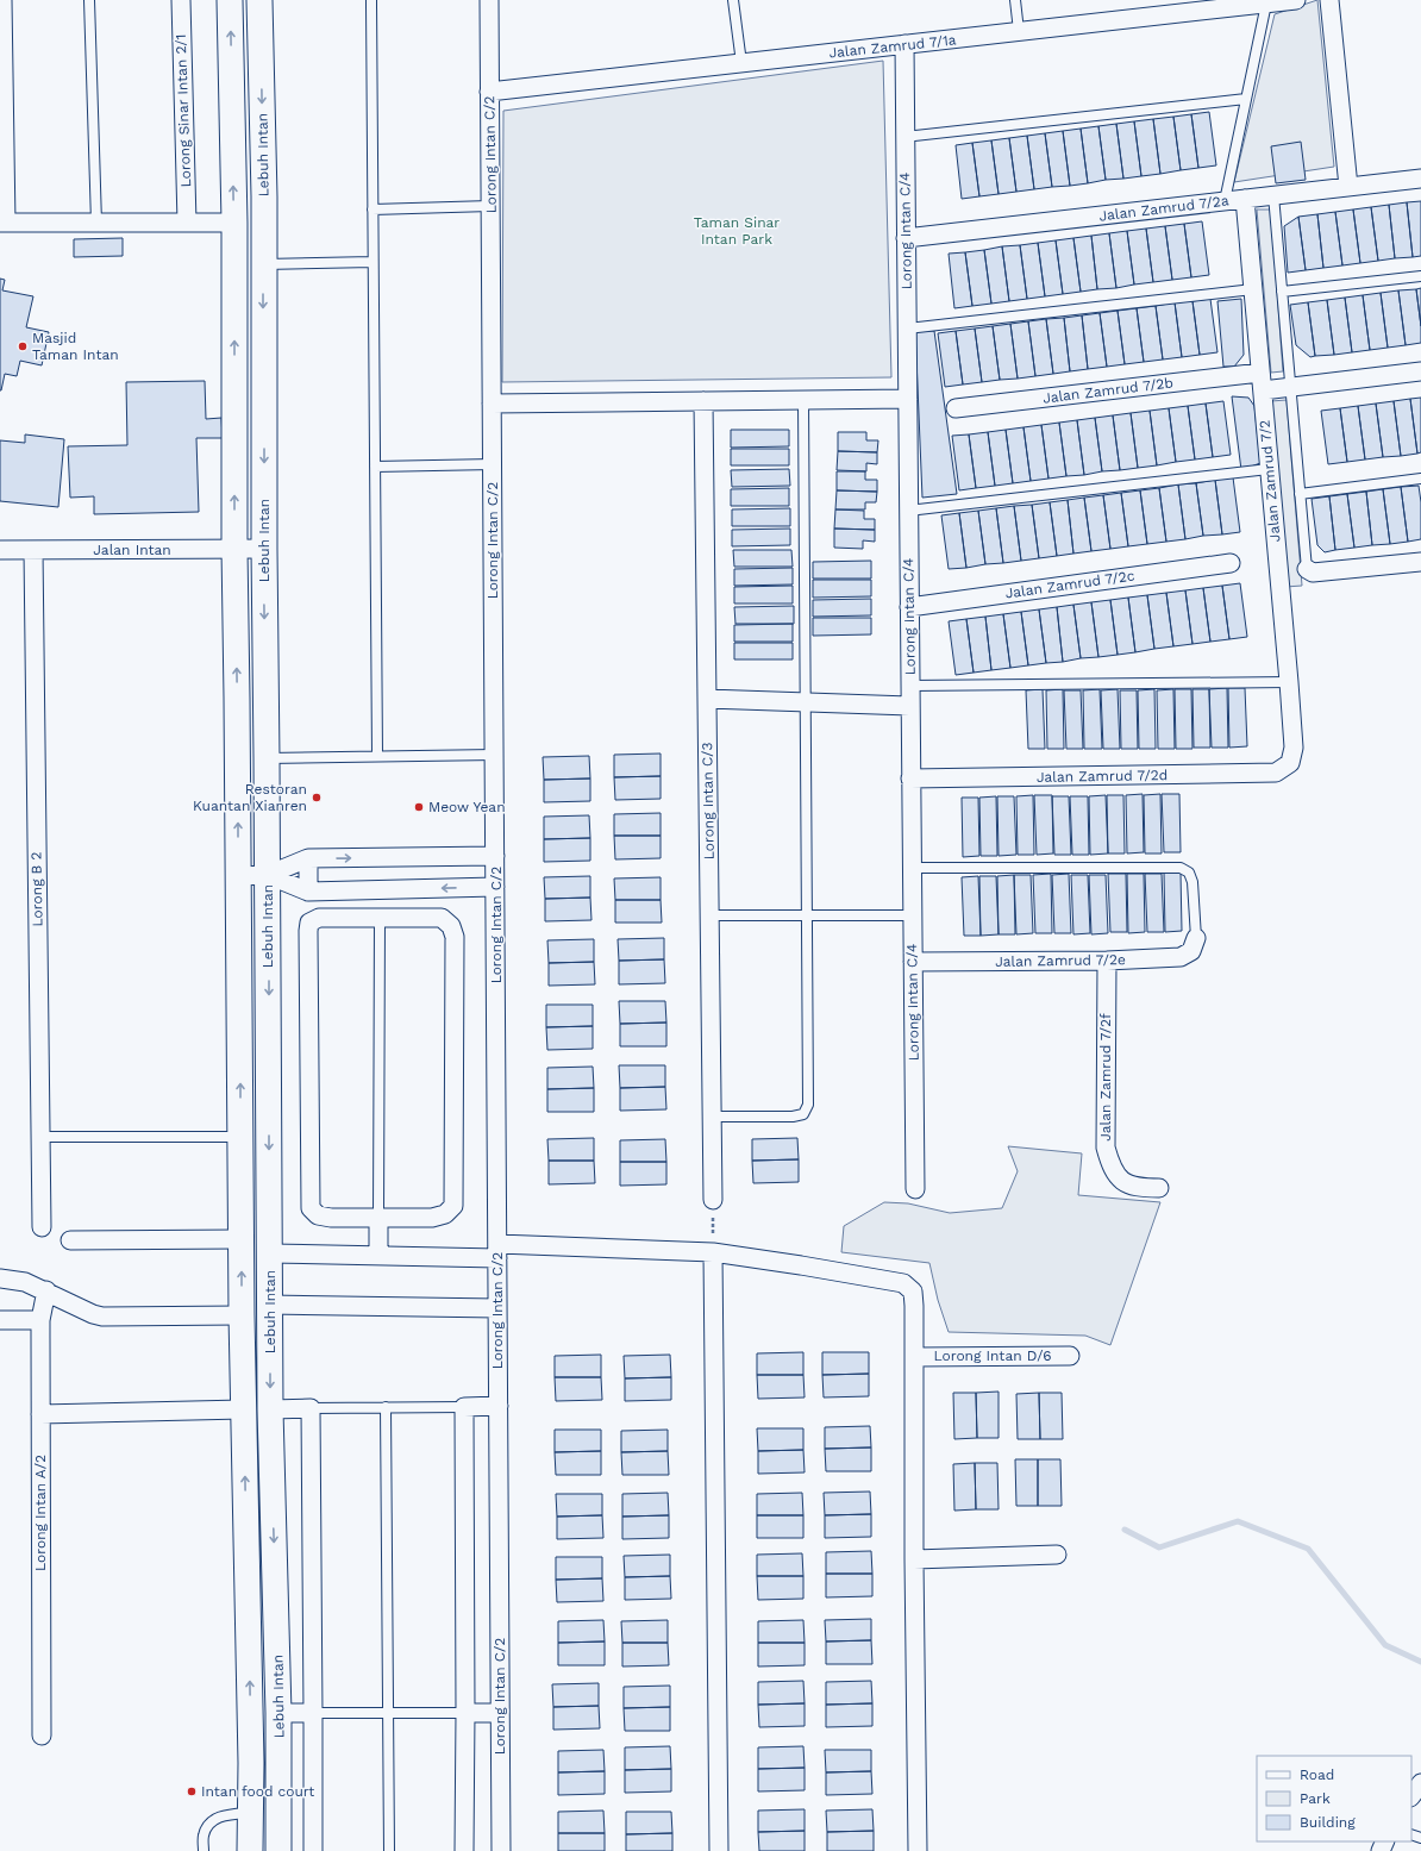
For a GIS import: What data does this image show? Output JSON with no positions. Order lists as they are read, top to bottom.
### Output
{
  "streets": {
    "main road": ["Lebuh Intan"],
    "street": [
      "Jalan Zamrud 7/1a",
      "Lorong Sinar Intan 2/1",
      "Lorong Intan C/2",
      "Jalan Zamrud 7/2a",
      "Lorong Intan C/4",
      "Jalan Zamrud 7/2b",
      "Jalan Zamrud 7/2",
      "Jalan Intan",
      "Jalan Zamrud 7/2c",
      "Jalan Zamrud 7/2d",
      "Lorong Intan C/3",
      "Lorong B 2",
      "Jalan Zamrud 7/2e",
      "Jalan Zamrud 7/2f",
      "Lorong Intan D/6",
      "Lorong Intan A/2"
    ]
  },
  "crossings": [
    ["Jalan Zamrud 7/1a", "Lorong Intan C/2"],
    ["Jalan Zamrud 7/1a", "Lorong Intan C/4"],
    ["Lebuh Intan", "Jalan Intan"],
    ["Jalan Zamrud 7/2a", "Lorong Intan C/4"],
    ["Jalan Zamrud 7/2a", "Jalan Zamrud 7/2"],
    ["Lorong Intan C/4", "Jalan Zamrud 7/2c"],
    ["Lorong Intan C/4", "Jalan Zamrud 7/2d"],
    ["Lorong Intan C/4", "Jalan Zamrud 7/2e"],
    ["Jalan Zamrud 7/2b", "Jalan Zamrud 7/2"],
    ["Jalan Zamrud 7/2", "Jalan Zamrud 7/2d"],
    ["Jalan Intan", "Lorong B 2"],
    ["Jalan Zamrud 7/2e", "Jalan Zamrud 7/2f"]
  ],
  "parks": ["Taman Sinar Intan Park"],
  "places": [
    "Masjid Taman Intan",
    "Restoran Kuantan Xianren",
    "Meow Yean",
    "Intan food court"
  ],
  "legend": ["Road", "Park", "Building"]
}
